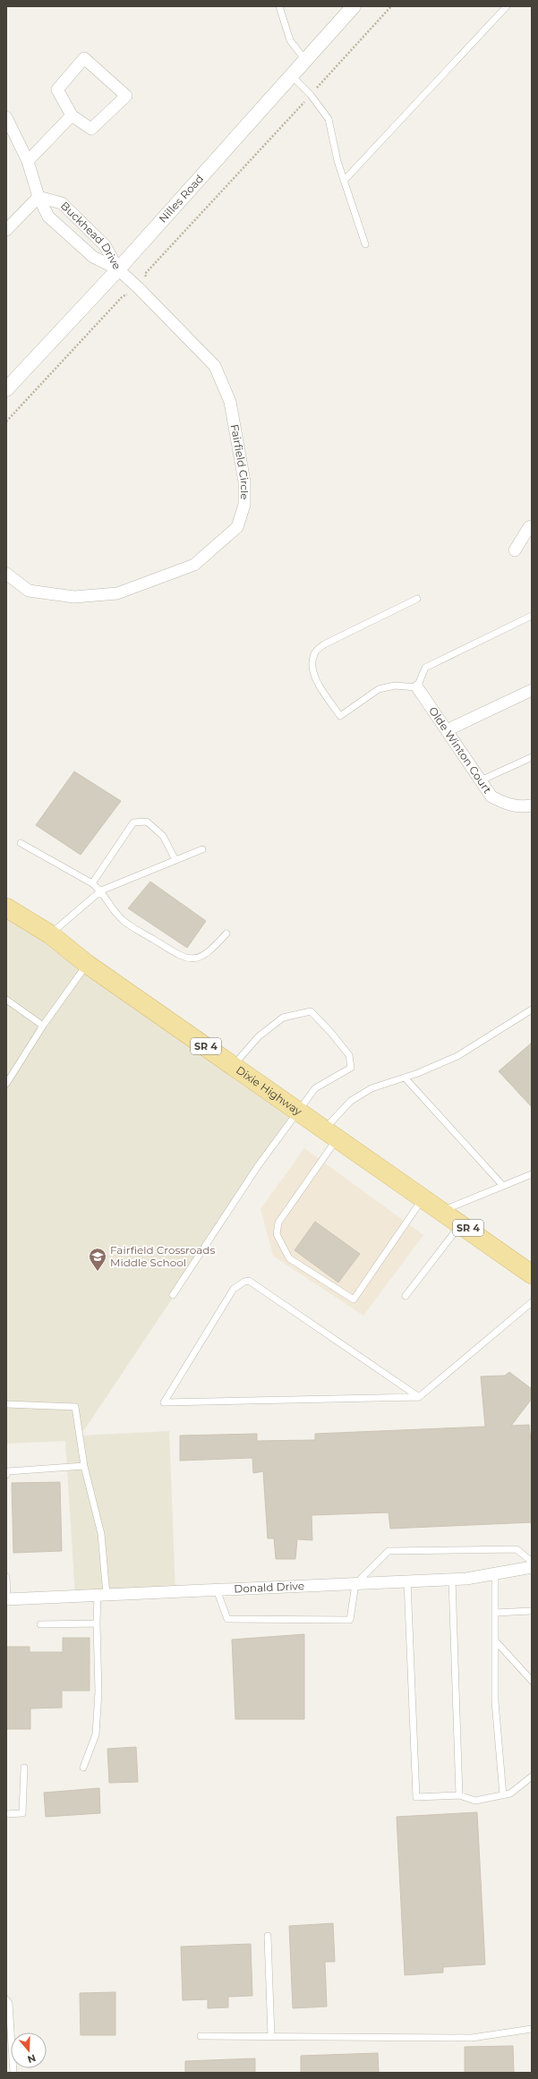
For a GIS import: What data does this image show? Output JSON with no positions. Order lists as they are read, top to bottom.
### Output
{
  "streets": {
    "main road": ["SR 4", "Dixie Highway"],
    "street": [
      "Nilles Road",
      "Buckhead Drive",
      "Fairfield Circle",
      "Olde Winton Court",
      "Donald Drive"
    ]
  },
  "crossings": [
    ["Nilles Road", "Buckhead Drive"],
    ["Nilles Road", "Fairfield Circle"],
    ["Buckhead Drive", "Fairfield Circle"]
  ],
  "places": {
    "school or university": ["Fairfield Crossroads Middle School"]
  },
  "north": "bottom"
}
